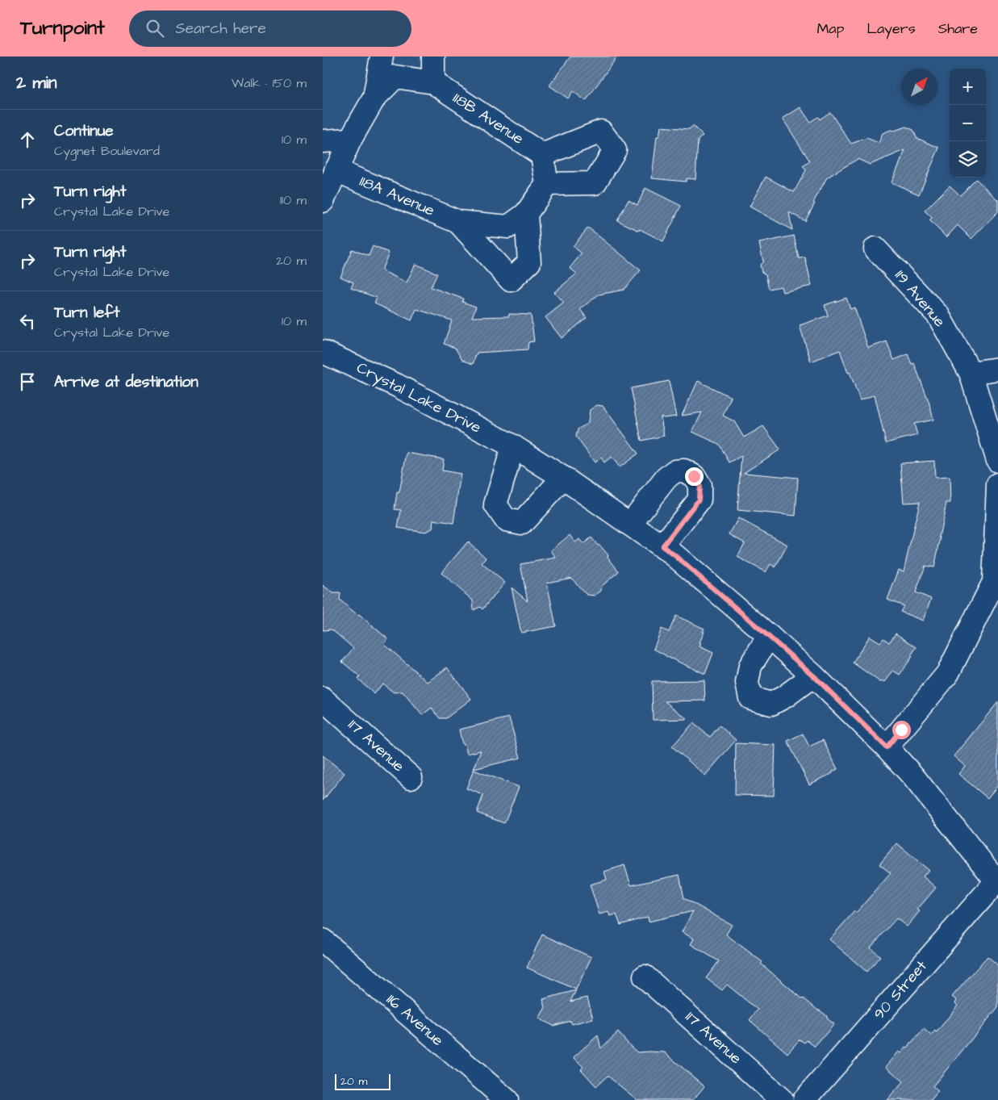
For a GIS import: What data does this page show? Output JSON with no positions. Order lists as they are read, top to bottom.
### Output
{
  "streets": {
    "street": [
      "118B Avenue",
      "118A Avenue",
      "119 Avenue",
      "Crystal Lake Drive",
      "117 Avenue",
      "90 Street",
      "116 Avenue"
    ]
  },
  "crossings": [
    ["Crystal Lake Drive", "90 Street"]
  ],
  "scale_bar": "20 m",
  "north": "top right",
  "page": {
    "header": "Turnpoint",
    "search": "Search here",
    "nav": ["Map", "Layers", "Share"],
    "heading": ["2 min", "Walk · 150 m"],
    "map_buttons": ["+", "−"],
    "list": [
      ["Continue", "Cygnet Boulevard", "10 m"],
      ["Turn right", "Crystal Lake Drive", "110 m"],
      ["Turn right", "Crystal Lake Drive", "20 m"],
      ["Turn left", "Crystal Lake Drive", "10 m"],
      "Arrive at destination"
    ],
    "scale": "20 m"
  }
}
